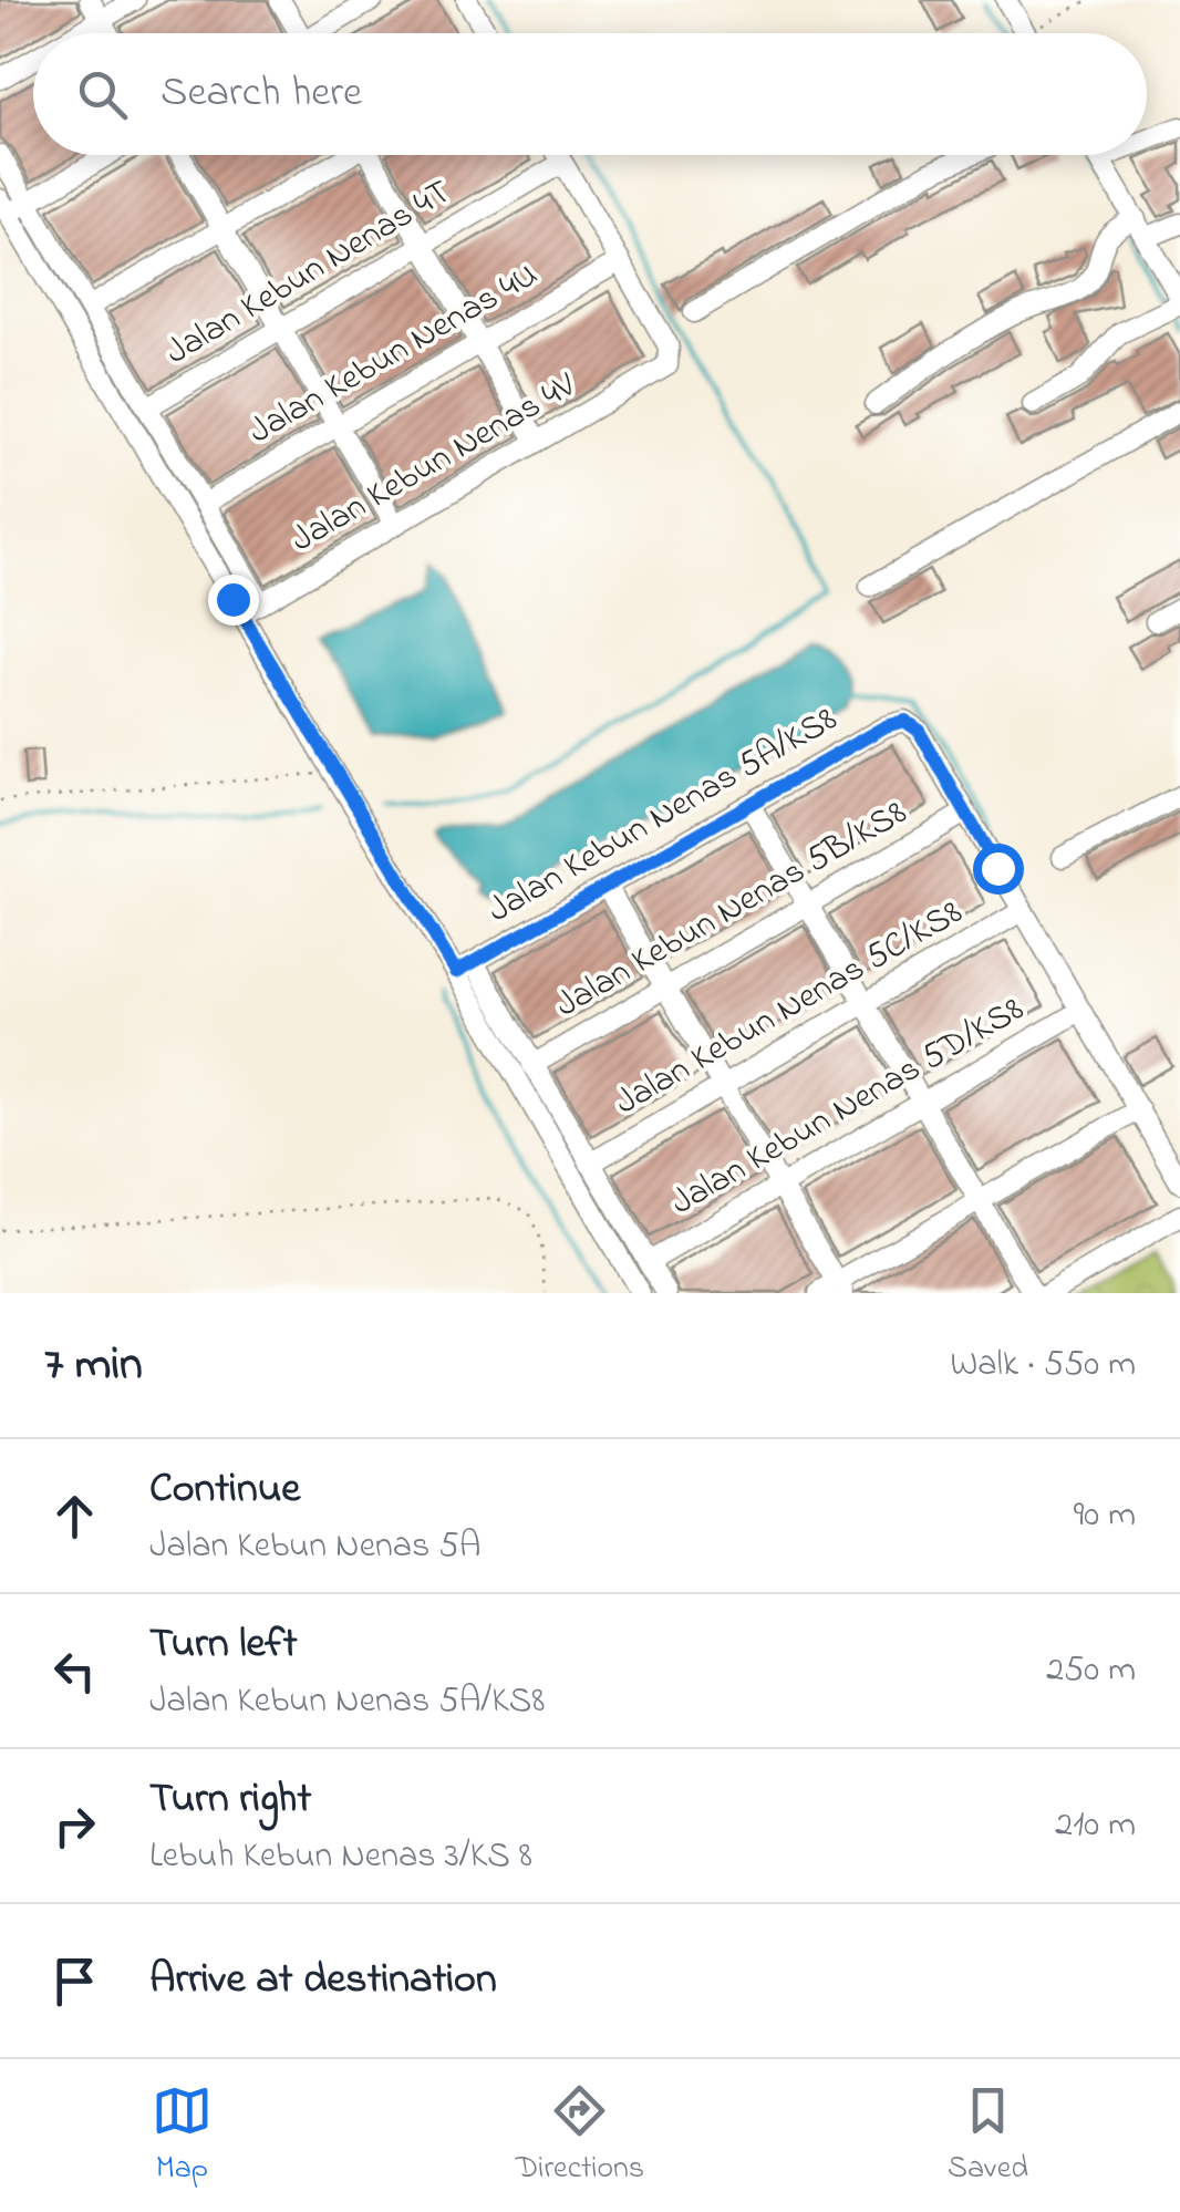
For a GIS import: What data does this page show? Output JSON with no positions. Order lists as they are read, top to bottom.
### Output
{
  "streets": {
    "street": [
      "Jalan Kebun Nenas 4T",
      "Jalan Kebun Nenas 4U",
      "Jalan Kebun Nenas 4V",
      "Jalan Kebun Nenas 5A/KS8",
      "Jalan Kebun Nenas 5B/KS8",
      "Jalan Kebun Nenas 5C/KS8",
      "Jalan Kebun Nenas 5D/KS8"
    ]
  },
  "crossings": [
    ["Jalan Kebun Nenas 4U", "Jalan Kebun Nenas 4V"],
    ["Jalan Kebun Nenas 5A/KS8", "Jalan Kebun Nenas 5B/KS8"]
  ],
  "page": {
    "search": "Search here",
    "heading": ["7 min", "Walk · 550 m"],
    "list": [
      ["Continue", "Jalan Kebun Nenas 5A", "90 m"],
      ["Turn left", "Jalan Kebun Nenas 5A/KS8", "250 m"],
      ["Turn right", "Lebuh Kebun Nenas 3/KS 8", "210 m"],
      "Arrive at destination"
    ],
    "nav": ["Map", "Directions", "Saved"]
  }
}
